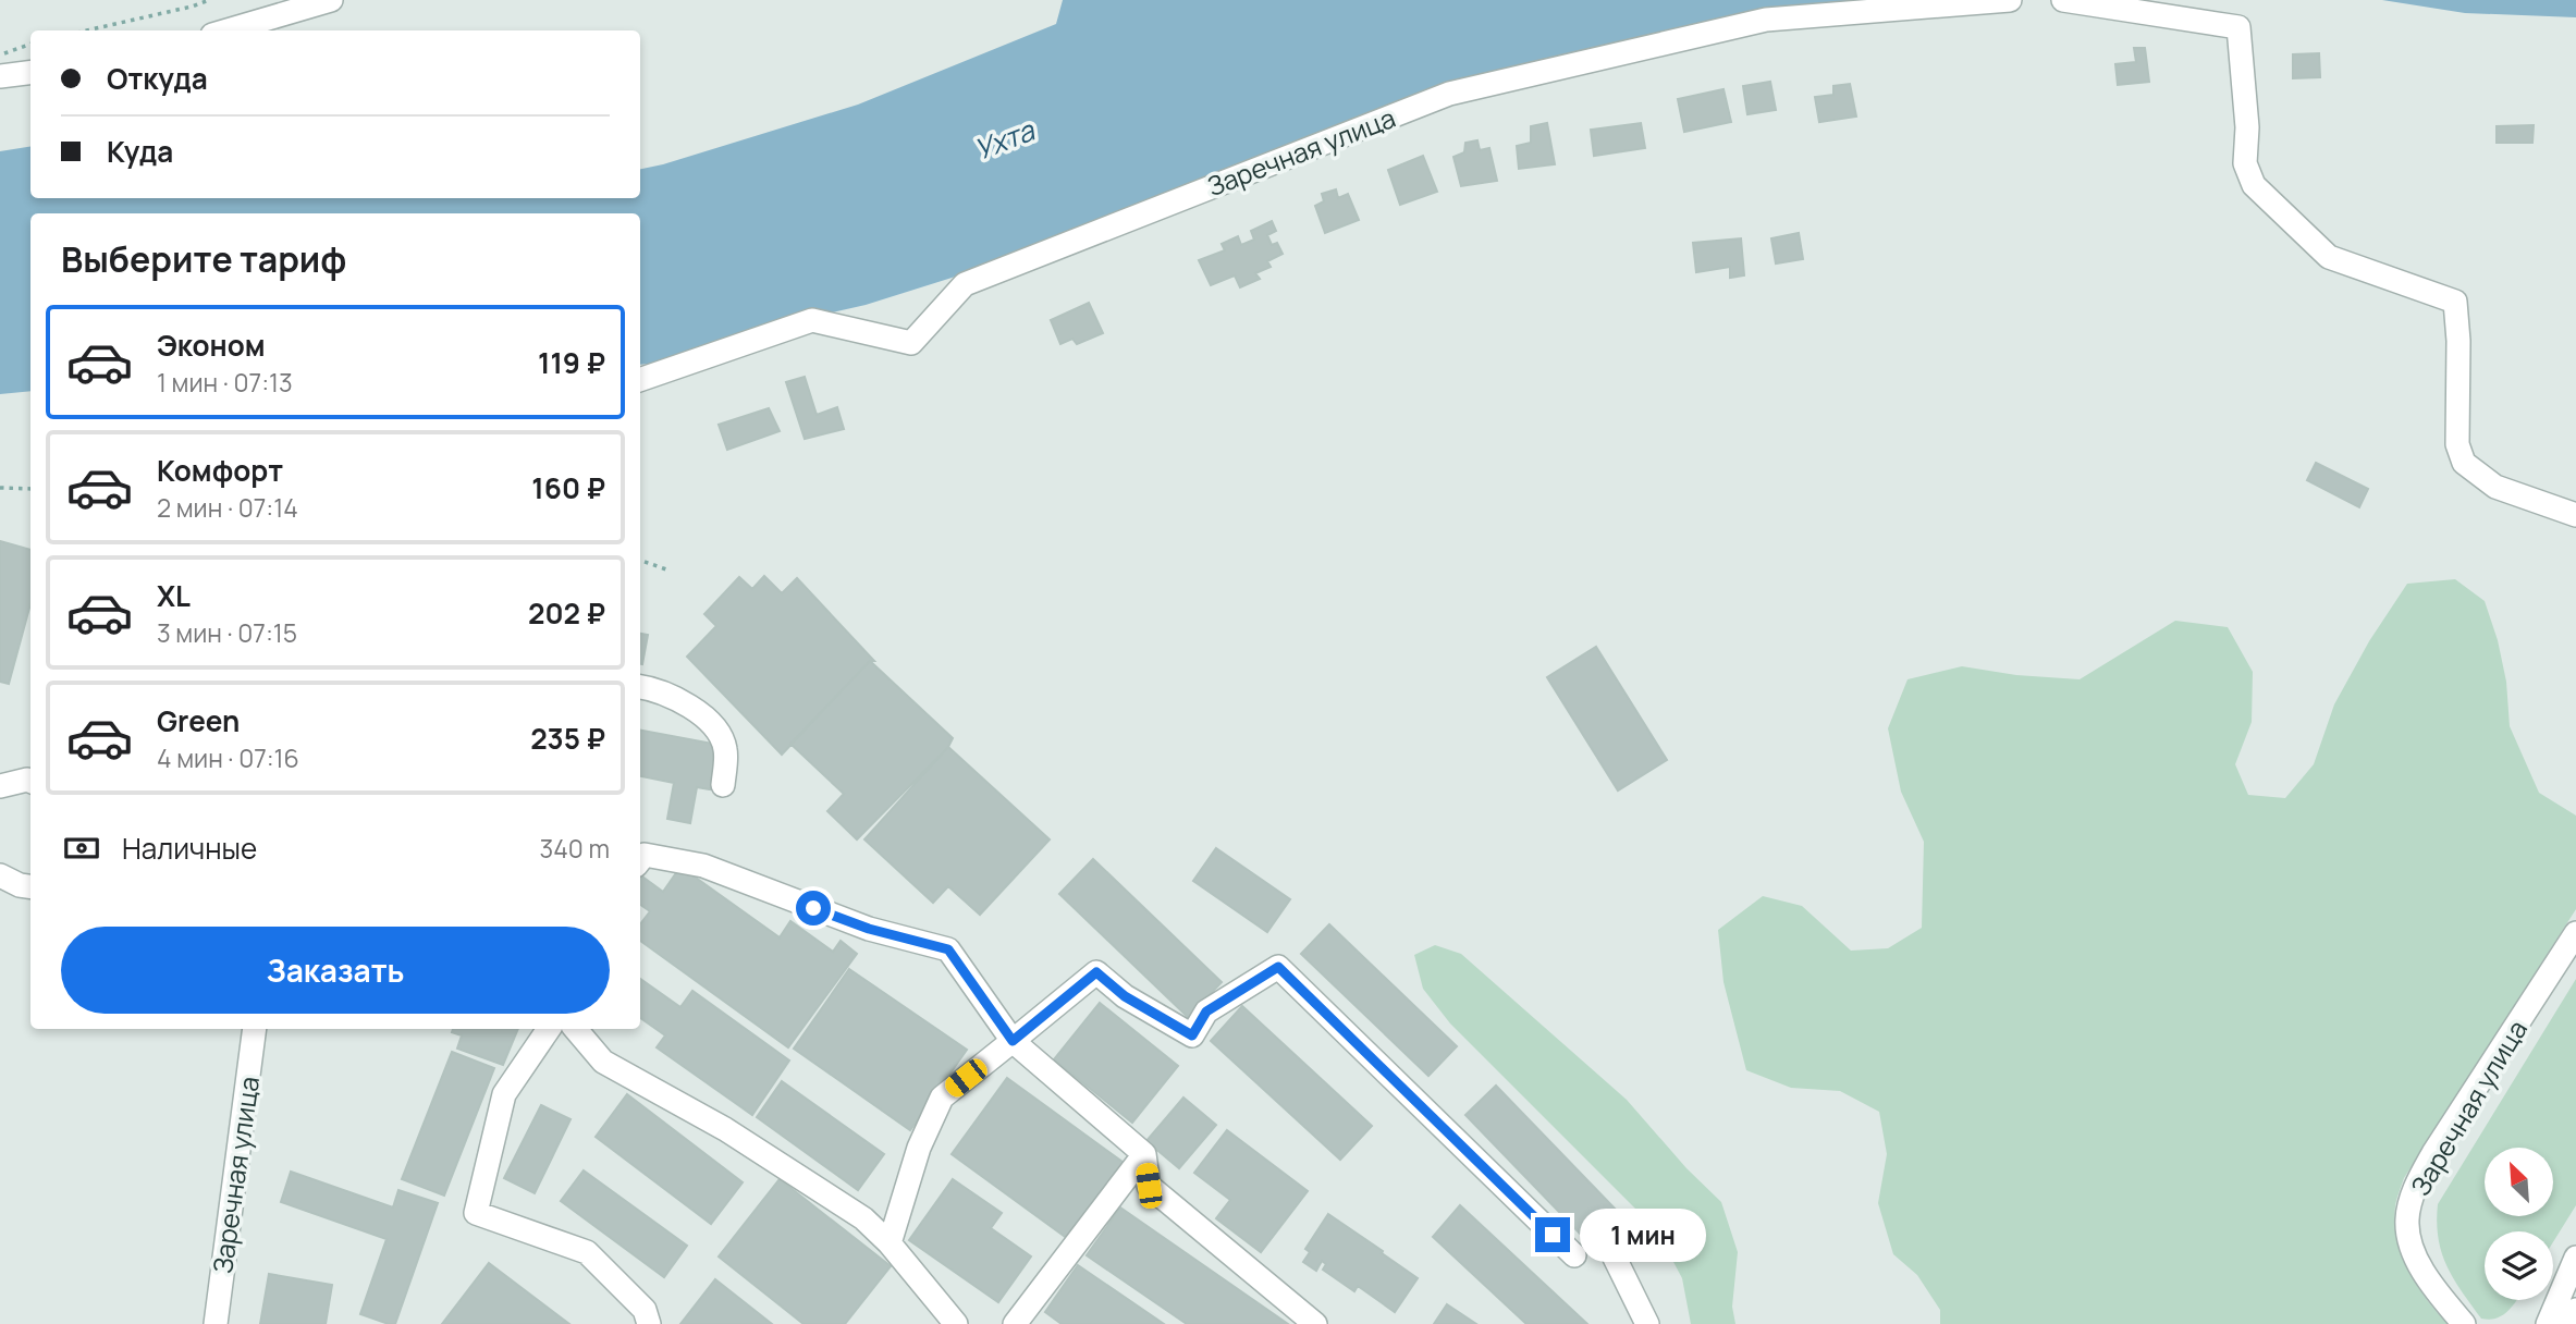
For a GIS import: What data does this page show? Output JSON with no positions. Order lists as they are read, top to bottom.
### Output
{
  "streets": {
    "street": ["Заречная улица"]
  },
  "water": ["Ухта"],
  "north": "top left",
  "page": {
    "banner": ["Откуда", "Куда"],
    "heading": "Выберите тариф",
    "list": [
      {
        "name": "Эконом",
        "note": "1 мин · 07:13",
        "value": "119 ₽"
      },
      {
        "name": "Комфорт",
        "note": "2 мин · 07:14",
        "value": "160 ₽"
      },
      {
        "name": "XL",
        "note": "3 мин · 07:15",
        "value": "202 ₽"
      },
      {
        "name": "Green",
        "note": "4 мин · 07:16",
        "value": "235 ₽"
      }
    ],
    "pay": ["Наличные", "340 m"],
    "buttons": "Заказать",
    "bubble": "1 мин"
  }
}
